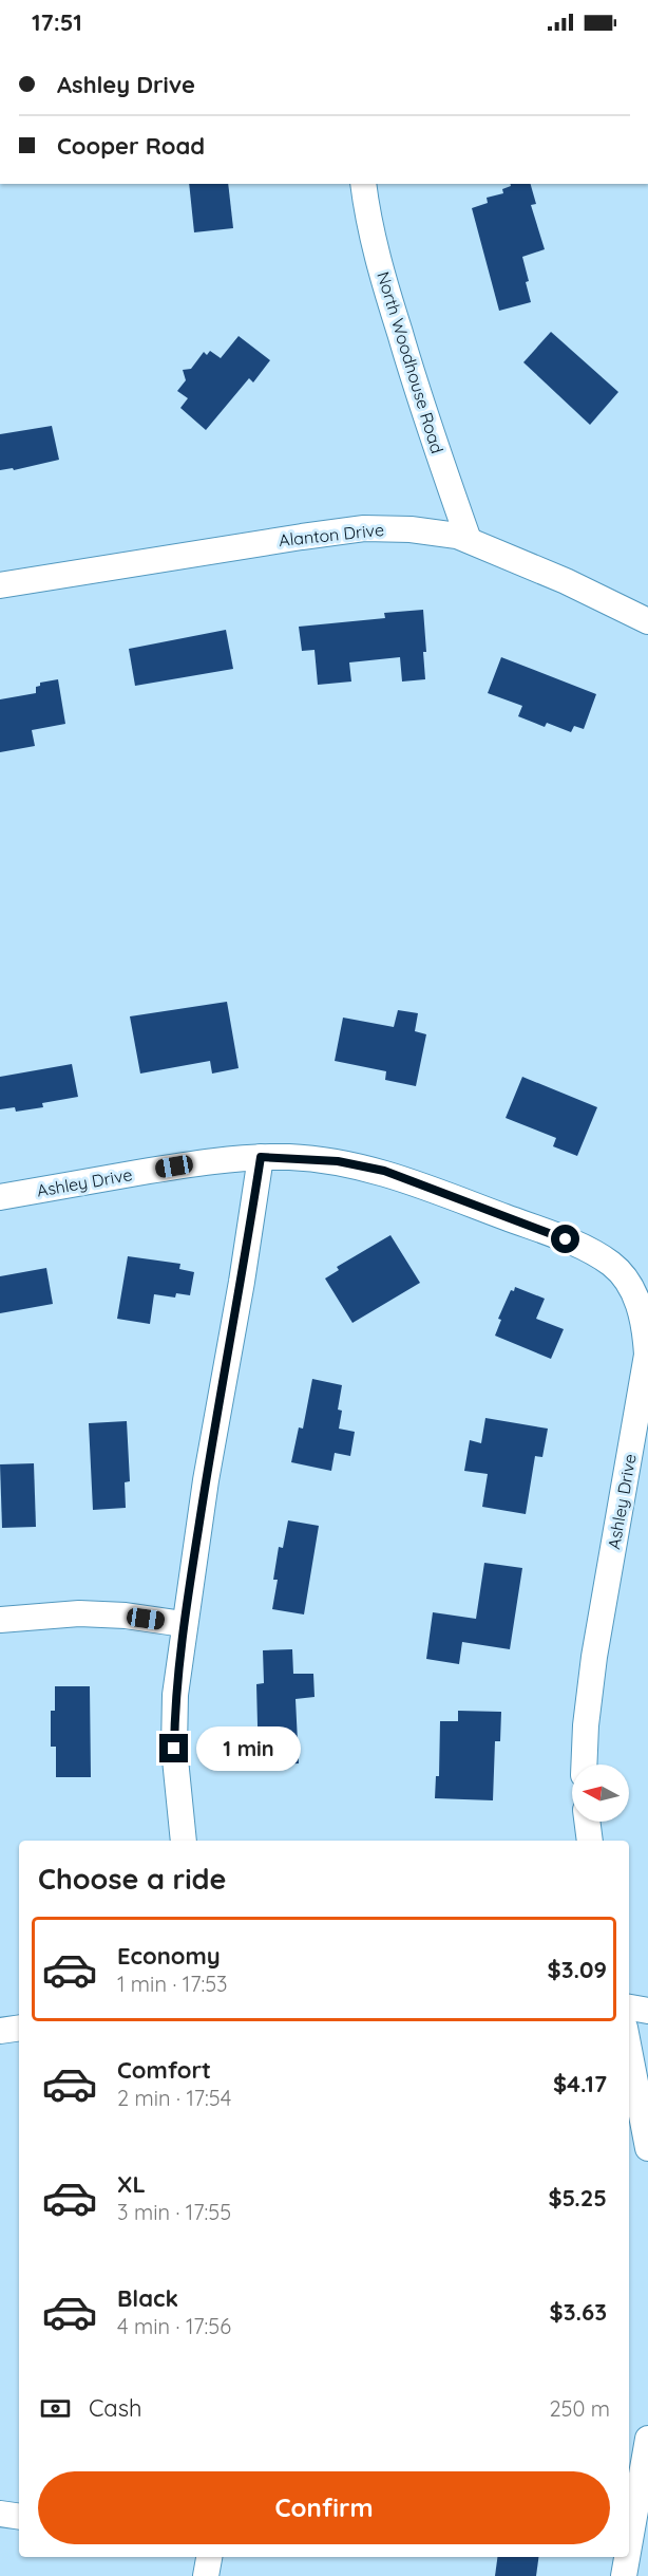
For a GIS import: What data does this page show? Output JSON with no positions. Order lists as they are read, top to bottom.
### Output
{
  "streets": {
    "street": ["North Woodhouse Road", "Alanton Drive", "Ashley Drive"]
  },
  "crossings": [
    ["North Woodhouse Road", "Alanton Drive"]
  ],
  "north": "left",
  "page": {
    "status": "17:51",
    "banner": ["Ashley Drive", "Cooper Road"],
    "bubble": "1 min",
    "heading": "Choose a ride",
    "list": [
      {
        "name": "Economy",
        "note": "1 min · 17:53",
        "value": "$3.09"
      },
      {
        "name": "Comfort",
        "note": "2 min · 17:54",
        "value": "$4.17"
      },
      {
        "name": "XL",
        "note": "3 min · 17:55",
        "value": "$5.25"
      },
      {
        "name": "Black",
        "note": "4 min · 17:56",
        "value": "$3.63"
      }
    ],
    "pay": ["Cash", "250 m"],
    "buttons": "Confirm"
  }
}
